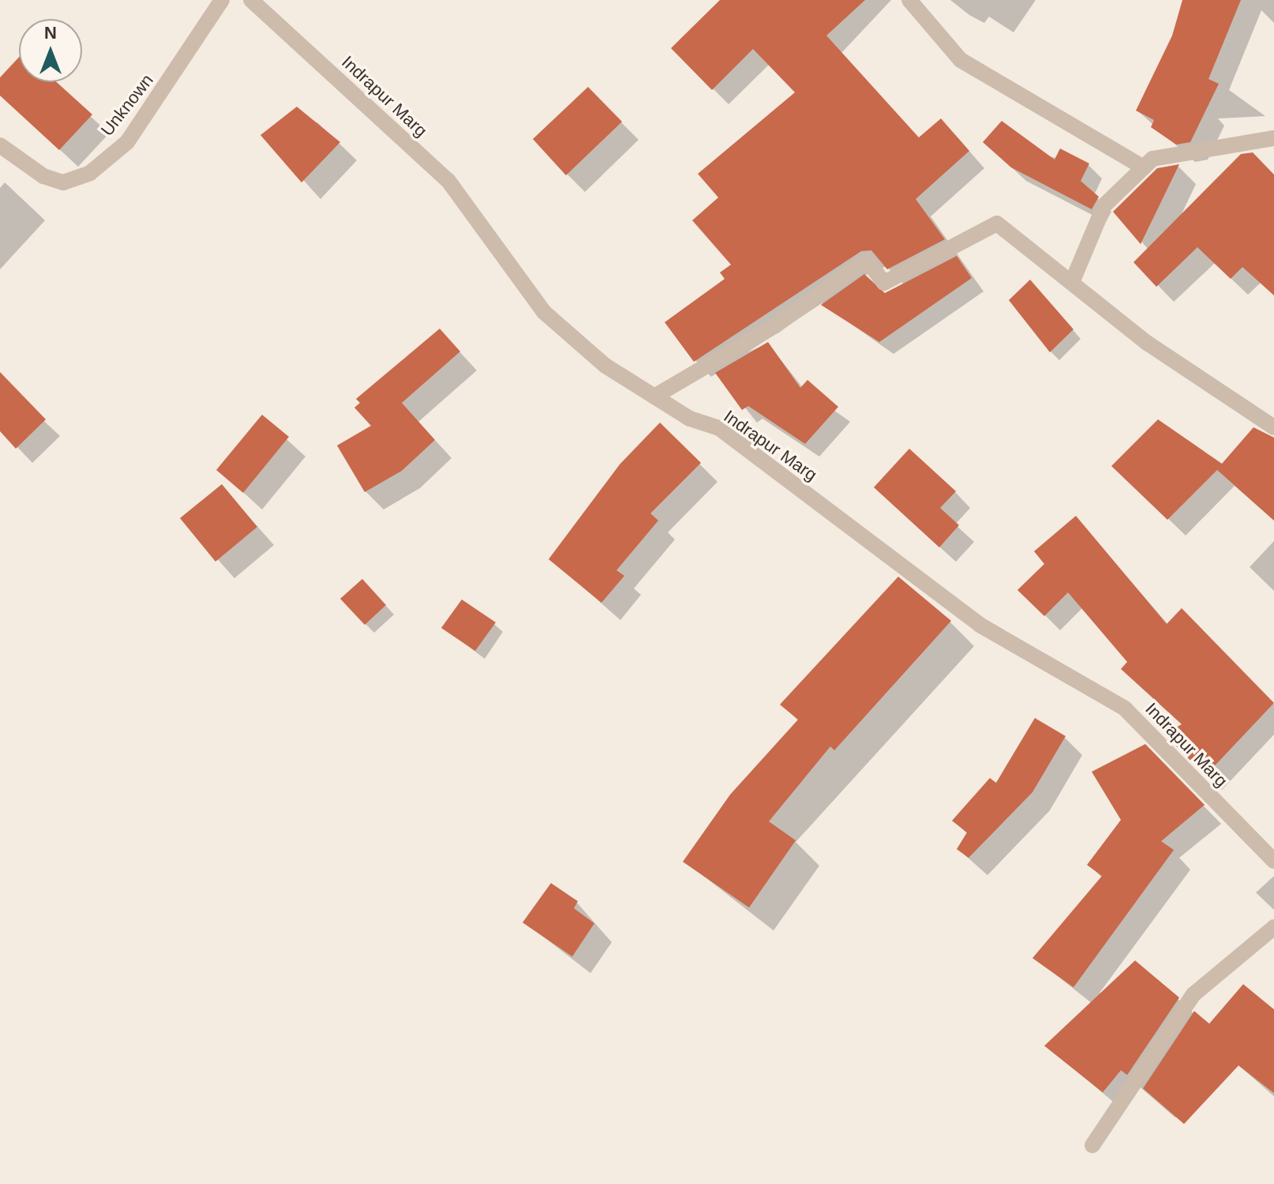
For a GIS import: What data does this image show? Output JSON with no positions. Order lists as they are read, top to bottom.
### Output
{
  "streets": {
    "street": ["Indrapur Marg", "Unknown"]
  },
  "north": "top"
}
